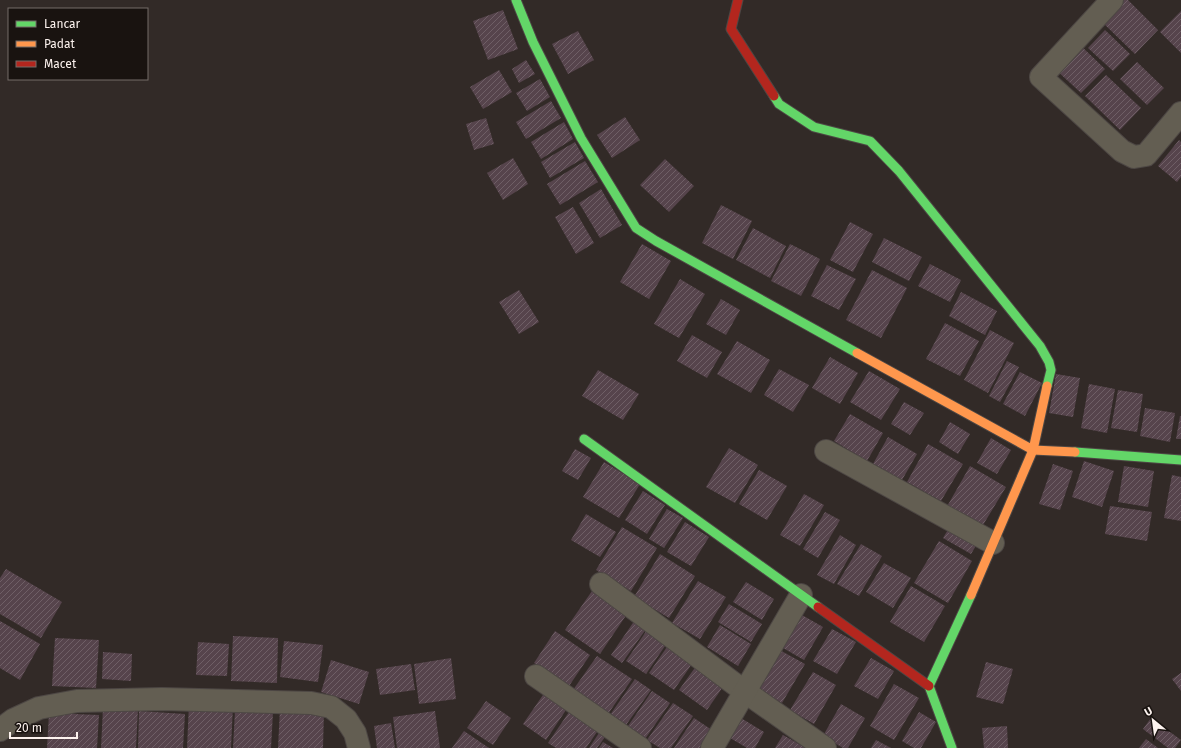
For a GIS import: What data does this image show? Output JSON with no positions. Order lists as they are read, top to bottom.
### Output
{
  "legend": ["Lancar", "Padat", "Macet"],
  "scale_bar": "20 m",
  "north": "top left"
}
